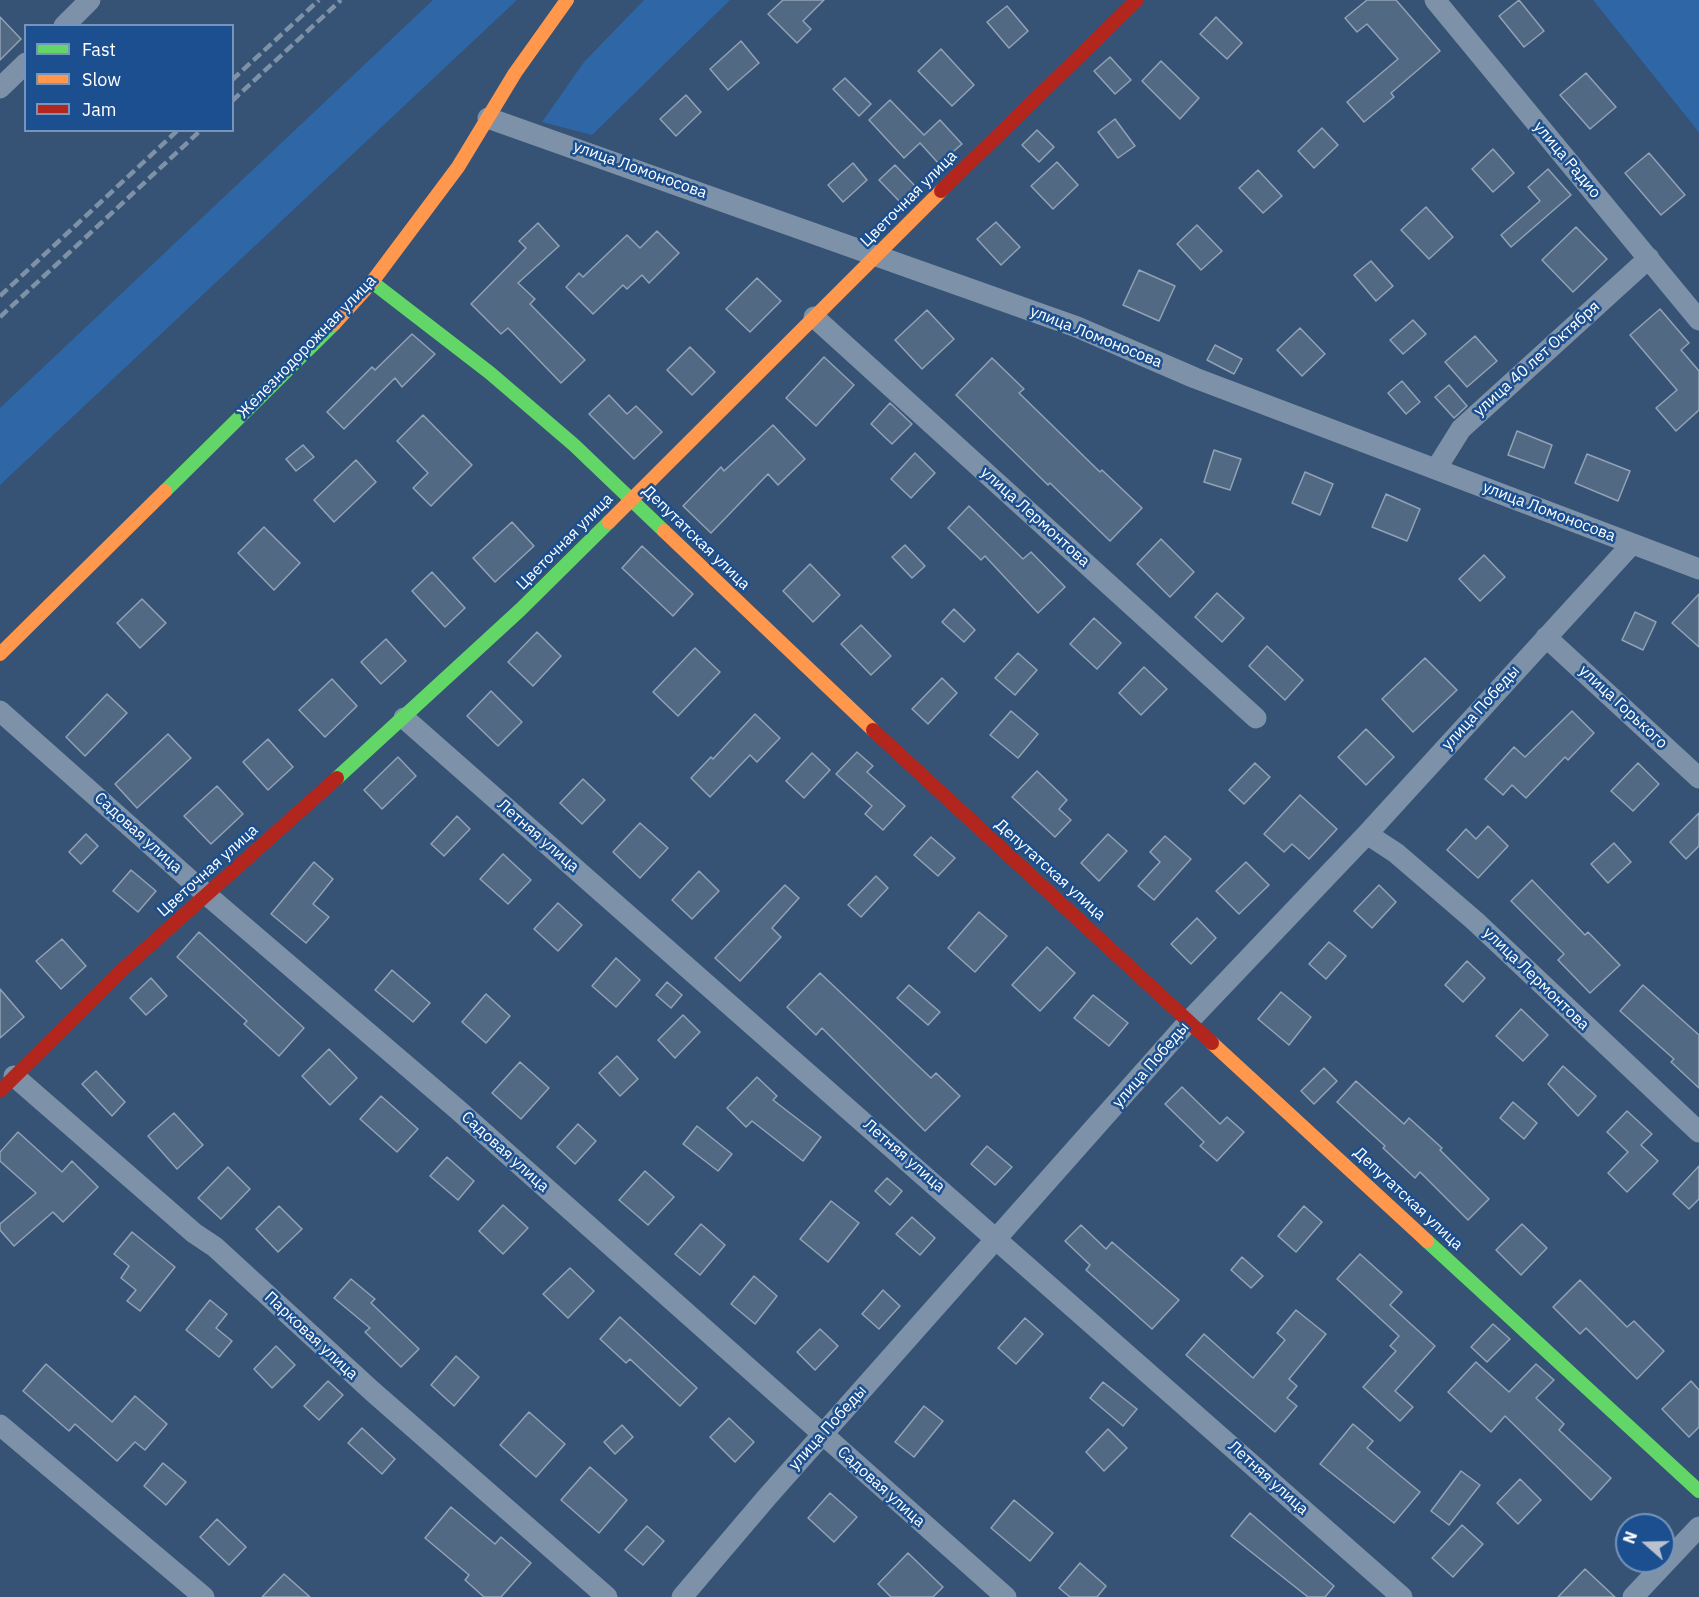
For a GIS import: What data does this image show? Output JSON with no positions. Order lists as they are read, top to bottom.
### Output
{
  "streets": {
    "street": [
      "улица Радио",
      "улица Ломоносова",
      "Цветочная улица",
      "Железнодорожная улица",
      "улица 40 лет Октября",
      "улица Лермонтова",
      "Депутатская улица",
      "улица Горького",
      "улица Победы",
      "Садовая улица",
      "Летняя улица",
      "Парковая улица"
    ]
  },
  "crossings": [
    ["улица Радио", "улица 40 лет Октября"],
    ["улица Ломоносова", "Цветочная улица"],
    ["улица Ломоносова", "Железнодорожная улица"],
    ["улица Ломоносова", "улица 40 лет Октября"],
    ["улица Ломоносова", "улица Победы"],
    ["Цветочная улица", "улица Лермонтова"],
    ["Цветочная улица", "Депутатская улица"],
    ["Цветочная улица", "Садовая улица"],
    ["Цветочная улица", "Летняя улица"],
    ["Цветочная улица", "Парковая улица"],
    ["Железнодорожная улица", "Депутатская улица"],
    ["улица Лермонтова", "улица Победы"],
    ["Депутатская улица", "улица Победы"],
    ["улица Горького", "улица Победы"],
    ["улица Победы", "Садовая улица"],
    ["улица Победы", "Летняя улица"]
  ],
  "legend": ["Fast", "Slow", "Jam"],
  "north": "left"
}
